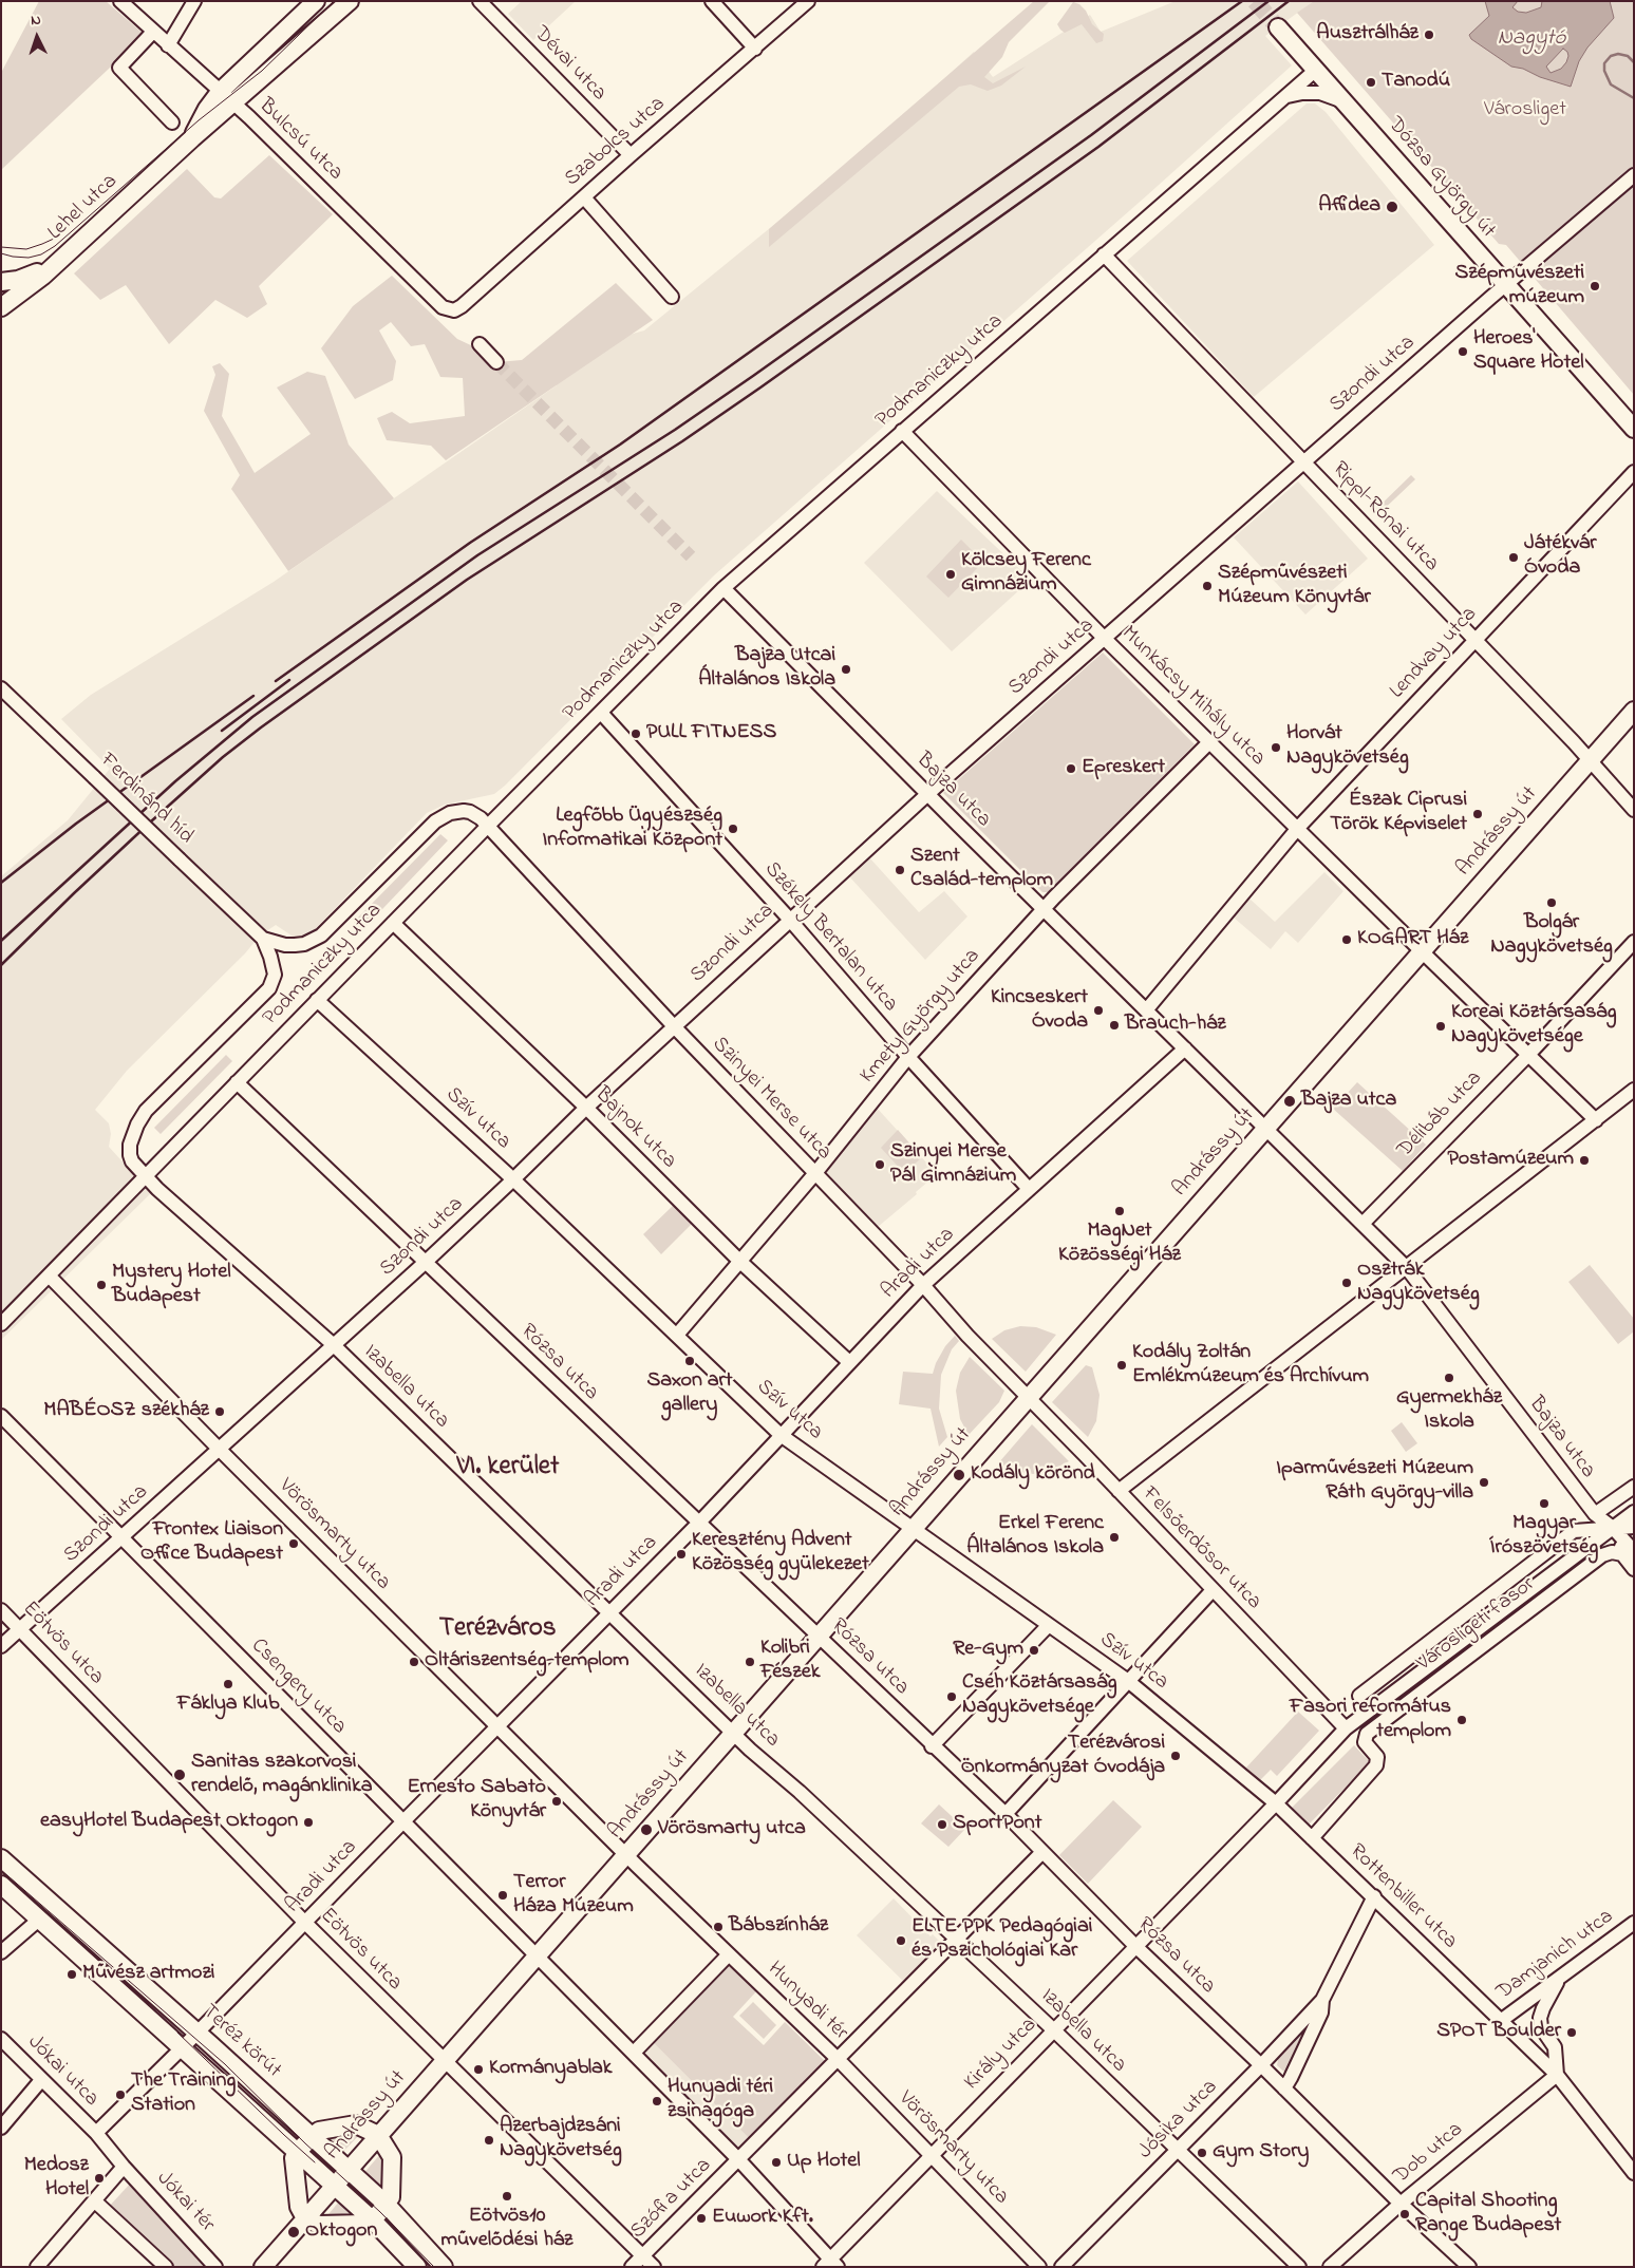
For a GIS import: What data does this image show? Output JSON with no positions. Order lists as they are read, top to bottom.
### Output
{
  "streets": {
    "main road": [
      "Dózsa György út",
      "Lehel utca",
      "Andrássy út",
      "Teréz körút"
    ],
    "street": [
      "Dévai utca",
      "Bulcsú utca",
      "Szabolcs utca",
      "Podmaniczky utca",
      "Szondi utca",
      "Rippl-Rónai utca",
      "Lendvay utca",
      "Munkácsy Mihály utca",
      "Bajza utca",
      "Ferdinánd híd",
      "Székely Bertalan utca",
      "Kmety György utca",
      "Szinyei Merse utca",
      "Délibáb utca",
      "Szív utca",
      "Bajnok utca",
      "Aradi utca",
      "Rózsa utca",
      "Izabella utca",
      "Vörösmarty utca",
      "Felsőerdősor utca",
      "Városligeti fasor",
      "Eötvös utca",
      "Csengery utca",
      "Rottenbiller utca",
      "Damjanich utca",
      "Hunyadi tér",
      "Király utca",
      "Jókai utca",
      "Jósika utca",
      "Dob utca",
      "Szófia utca",
      "Jókai tér"
    ]
  },
  "crossings": [
    ["Dévai utca", "Szabolcs utca"],
    ["Bulcsú utca", "Szabolcs utca"],
    ["Bulcsú utca", "Lehel utca"],
    ["Dózsa György út", "Podmaniczky utca"],
    ["Dózsa György út", "Szondi utca"],
    ["Podmaniczky utca", "Rippl-Rónai utca"],
    ["Podmaniczky utca", "Munkácsy Mihály utca"],
    ["Podmaniczky utca", "Bajza utca"],
    ["Podmaniczky utca", "Ferdinánd híd"],
    ["Podmaniczky utca", "Székely Bertalan utca"],
    ["Podmaniczky utca", "Szinyei Merse utca"],
    ["Podmaniczky utca", "Szív utca"],
    ["Podmaniczky utca", "Bajnok utca"],
    ["Podmaniczky utca", "Rózsa utca"],
    ["Podmaniczky utca", "Izabella utca"],
    ["Podmaniczky utca", "Vörösmarty utca"],
    ["Szondi utca", "Rippl-Rónai utca"],
    ["Szondi utca", "Munkácsy Mihály utca"],
    ["Szondi utca", "Bajza utca"],
    ["Szondi utca", "Székely Bertalan utca"],
    ["Szondi utca", "Szinyei Merse utca"],
    ["Szondi utca", "Szív utca"],
    ["Szondi utca", "Bajnok utca"],
    ["Szondi utca", "Rózsa utca"],
    ["Szondi utca", "Izabella utca"],
    ["Szondi utca", "Vörösmarty utca"],
    ["Szondi utca", "Eötvös utca"],
    ["Szondi utca", "Csengery utca"],
    ["Rippl-Rónai utca", "Lendvay utca"],
    ["Rippl-Rónai utca", "Andrássy út"],
    ["Lendvay utca", "Munkácsy Mihály utca"],
    ["Lendvay utca", "Bajza utca"],
    ["Munkácsy Mihály utca", "Andrássy út"],
    ["Munkácsy Mihály utca", "Kmety György utca"],
    ["Munkácsy Mihály utca", "Délibáb utca"],
    ["Bajza utca", "Andrássy út"],
    ["Bajza utca", "Kmety György utca"],
    ["Bajza utca", "Délibáb utca"],
    ["Bajza utca", "Aradi utca"],
    ["Bajza utca", "Városligeti fasor"],
    ["Ferdinánd híd", "Szinyei Merse utca"],
    ["Ferdinánd híd", "Izabella utca"],
    ["Andrássy út", "Szinyei Merse utca"],
    ["Andrássy út", "Szív utca"],
    ["Andrássy út", "Rózsa utca"],
    ["Andrássy út", "Izabella utca"],
    ["Andrássy út", "Vörösmarty utca"],
    ["Andrássy út", "Felsőerdősor utca"],
    ["Andrássy út", "Eötvös utca"],
    ["Andrássy út", "Csengery utca"],
    ["Andrássy út", "Teréz körút"],
    ["Székely Bertalan utca", "Kmety György utca"],
    ["Székely Bertalan utca", "Aradi utca"],
    ["Kmety György utca", "Szinyei Merse utca"],
    ["Kmety György utca", "Szív utca"],
    ["Kmety György utca", "Bajnok utca"],
    ["Szinyei Merse utca", "Aradi utca"],
    ["Szinyei Merse utca", "Felsőerdősor utca"],
    ["Szív utca", "Aradi utca"],
    ["Szív utca", "Városligeti fasor"],
    ["Szív utca", "Rottenbiller utca"],
    ["Szív utca", "Király utca"],
    ["Bajnok utca", "Aradi utca"],
    ["Aradi utca", "Rózsa utca"],
    ["Aradi utca", "Izabella utca"],
    ["Aradi utca", "Vörösmarty utca"],
    ["Aradi utca", "Eötvös utca"],
    ["Aradi utca", "Csengery utca"],
    ["Aradi utca", "Teréz körút"],
    ["Aradi utca", "Jókai utca"],
    ["Aradi utca", "Jókai tér"],
    ["Rózsa utca", "Király utca"],
    ["Rózsa utca", "Jósika utca"],
    ["Rózsa utca", "Dob utca"],
    ["Izabella utca", "Király utca"],
    ["Izabella utca", "Jósika utca"],
    ["Vörösmarty utca", "Hunyadi tér"],
    ["Vörösmarty utca", "Király utca"],
    ["Felsőerdősor utca", "Városligeti fasor"],
    ["Városligeti fasor", "Rottenbiller utca"],
    ["Városligeti fasor", "Király utca"],
    ["Eötvös utca", "Szófia utca"],
    ["Rottenbiller utca", "Damjanich utca"],
    ["Rottenbiller utca", "Király utca"],
    ["Rottenbiller utca", "Jósika utca"],
    ["Rottenbiller utca", "Dob utca"],
    ["Hunyadi tér", "Szófia utca"],
    ["Jókai utca", "Jókai tér"]
  ],
  "districts": ["VI. kerület", "Terézváros"],
  "water": ["Nagytó"],
  "parks": ["Városliget"],
  "places": [
    "Ausztrálház",
    "Tanodú",
    "Affidea",
    "Szépművészeti múzeum",
    "Heroes' Square Hotel",
    "Játékvár Óvoda",
    "Kölcsey Ferenc Gimnázium",
    "Szépművészeti Múzeum Könyvtár",
    "Bajza Utcai Általános Iskola",
    "PULL FITNESS",
    "Horvát Nagykövetség",
    "Epreskert",
    "Észak Ciprusi Török Képviselet",
    "Legfőbb Ügyészség Informatikai Központ",
    "Szent Család-templom",
    "Bolgár Nagykövetség",
    "KOGART Ház",
    "Kincseskert Óvoda",
    "Brauch-ház",
    "Koreai Köztársaság Nagykövetsége",
    "Bajza utca",
    "Postamúzeum",
    "Szinyei Merse Pál Gimnázium",
    "MagNet Közösségi Ház",
    "Osztrák Nagykövetség",
    "Mystery Hotel Budapest",
    "Saxon art gallery",
    "Kodály Zoltán Emlékmúzeum és Archívum",
    "Gyermekház Iskola",
    "MABÉOSZ székház",
    "Kodály körönd",
    "Iparművészeti Múzeum Ráth György-villa",
    "Magyar Írószövetség",
    "Erkel Ferenc Általános Iskola",
    "Frontex Liaison Office Budapest",
    "Keresztény Advent Közösség gyülekezet",
    "Re-Gym",
    "Oltáriszentség-templom",
    "Kolibri Fészek",
    "Fáklya Klub",
    "Cseh Köztársaság Nagykövetsége",
    "Fasori református templom",
    "Terézvárosi Önkormányzat Óvodája",
    "Sanitas szakorvosi rendelő, magánklinika",
    "Ernesto Sabato Könyvtár",
    "easyHotel Budapest Oktogon",
    "SportPont",
    "Vörösmarty utca",
    "Terror Háza Múzeum",
    "Bábszínház",
    "ELTE PPK Pedagógiai és Pszichológiai Kar",
    "Művész artmozi",
    "SPOT Boulder",
    "Kormányablak",
    "The Training Station",
    "Hunyadi téri zsinagóga",
    "Azerbajdzsáni Nagykövetség",
    "Gym Story",
    "Up Hotel",
    "Medosz Hotel",
    "Eötvös10 művelődési ház",
    "Capital Shooting Range Budapest",
    "Euwork Kft.",
    "Oktogon"
  ],
  "north": "top"
}
